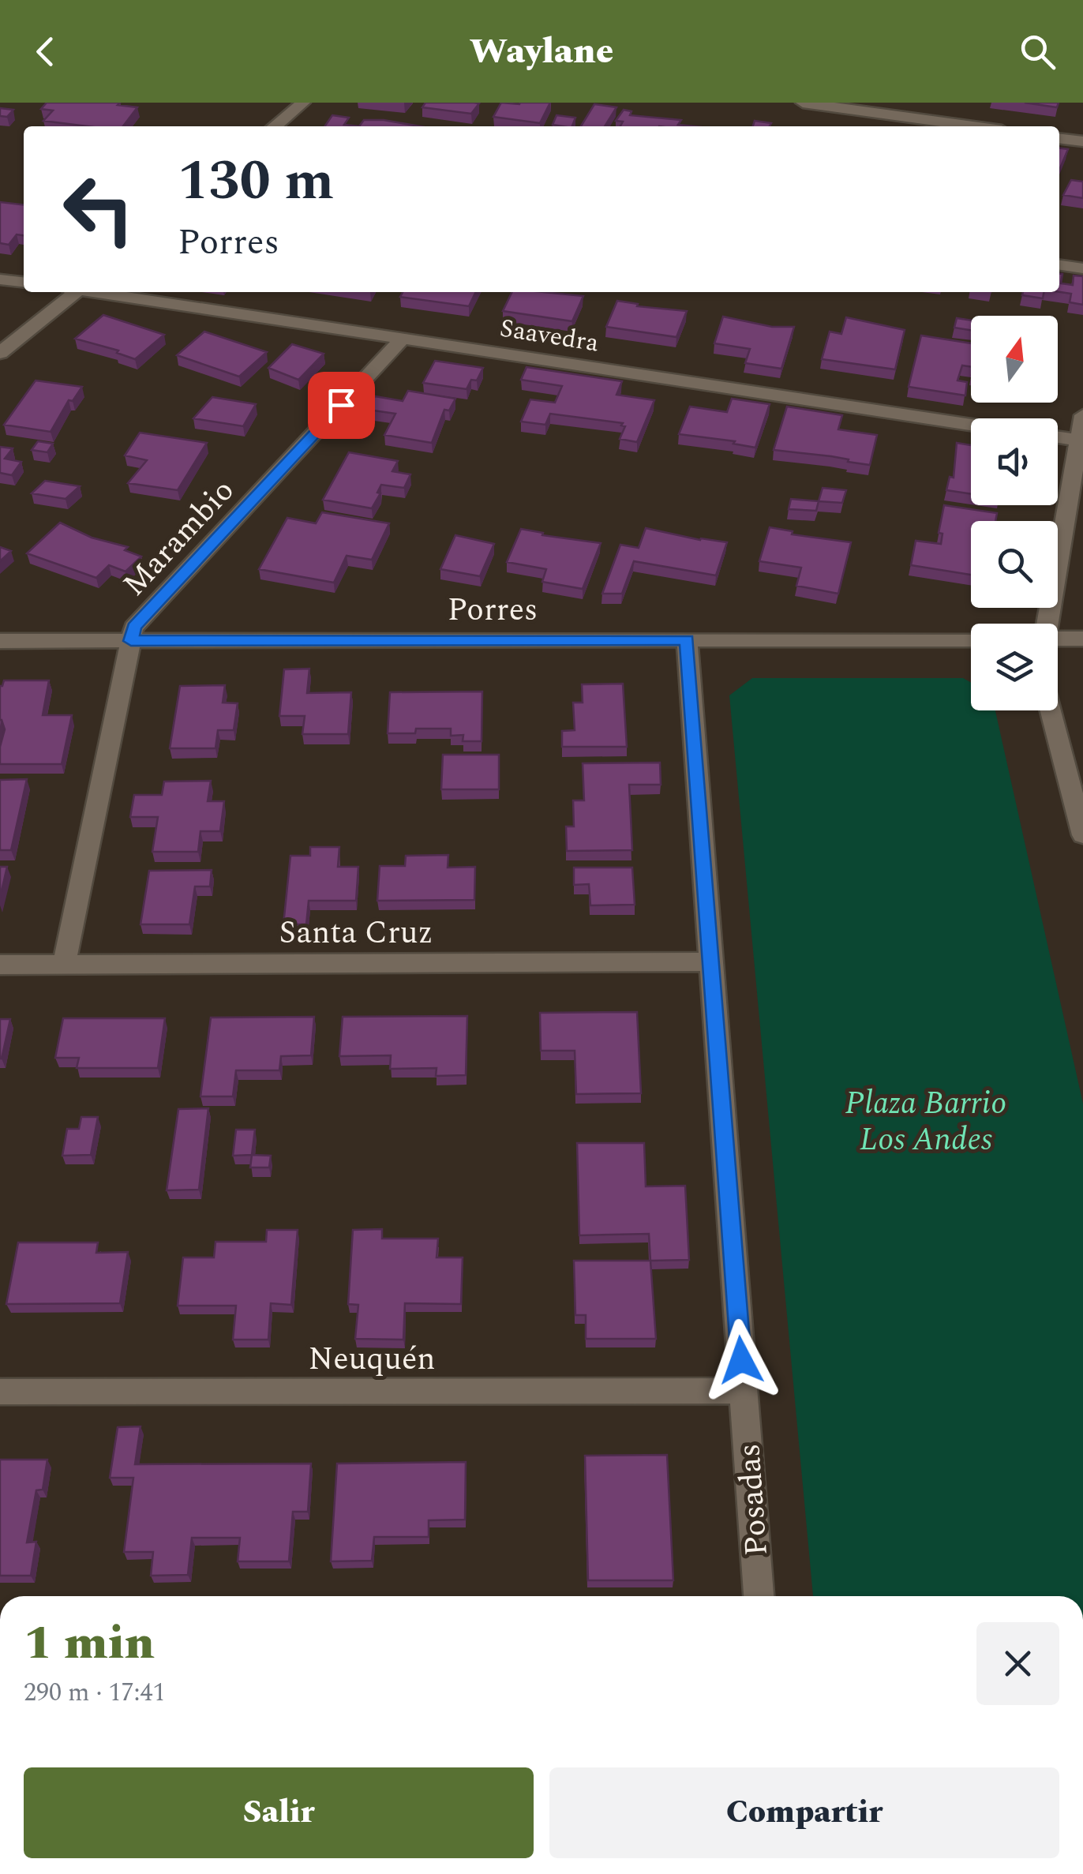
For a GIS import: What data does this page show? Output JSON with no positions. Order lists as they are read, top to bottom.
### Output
{
  "streets": {
    "street": [
      "Saavedra",
      "Marambio",
      "Porres",
      "Santa Cruz",
      "Neuquén",
      "Posadas"
    ]
  },
  "crossings": [
    ["Saavedra", "Marambio"],
    ["Marambio", "Porres"],
    ["Marambio", "Santa Cruz"],
    ["Porres", "Posadas"],
    ["Santa Cruz", "Posadas"],
    ["Neuquén", "Posadas"]
  ],
  "parks": ["Plaza Barrio Los Andes"],
  "north": "top",
  "page": {
    "header": "Waylane",
    "turn": ["130 m", "Porres"],
    "heading": ["1 min", "290 m · 17:41"],
    "buttons": ["Salir", "Compartir"]
  }
}
